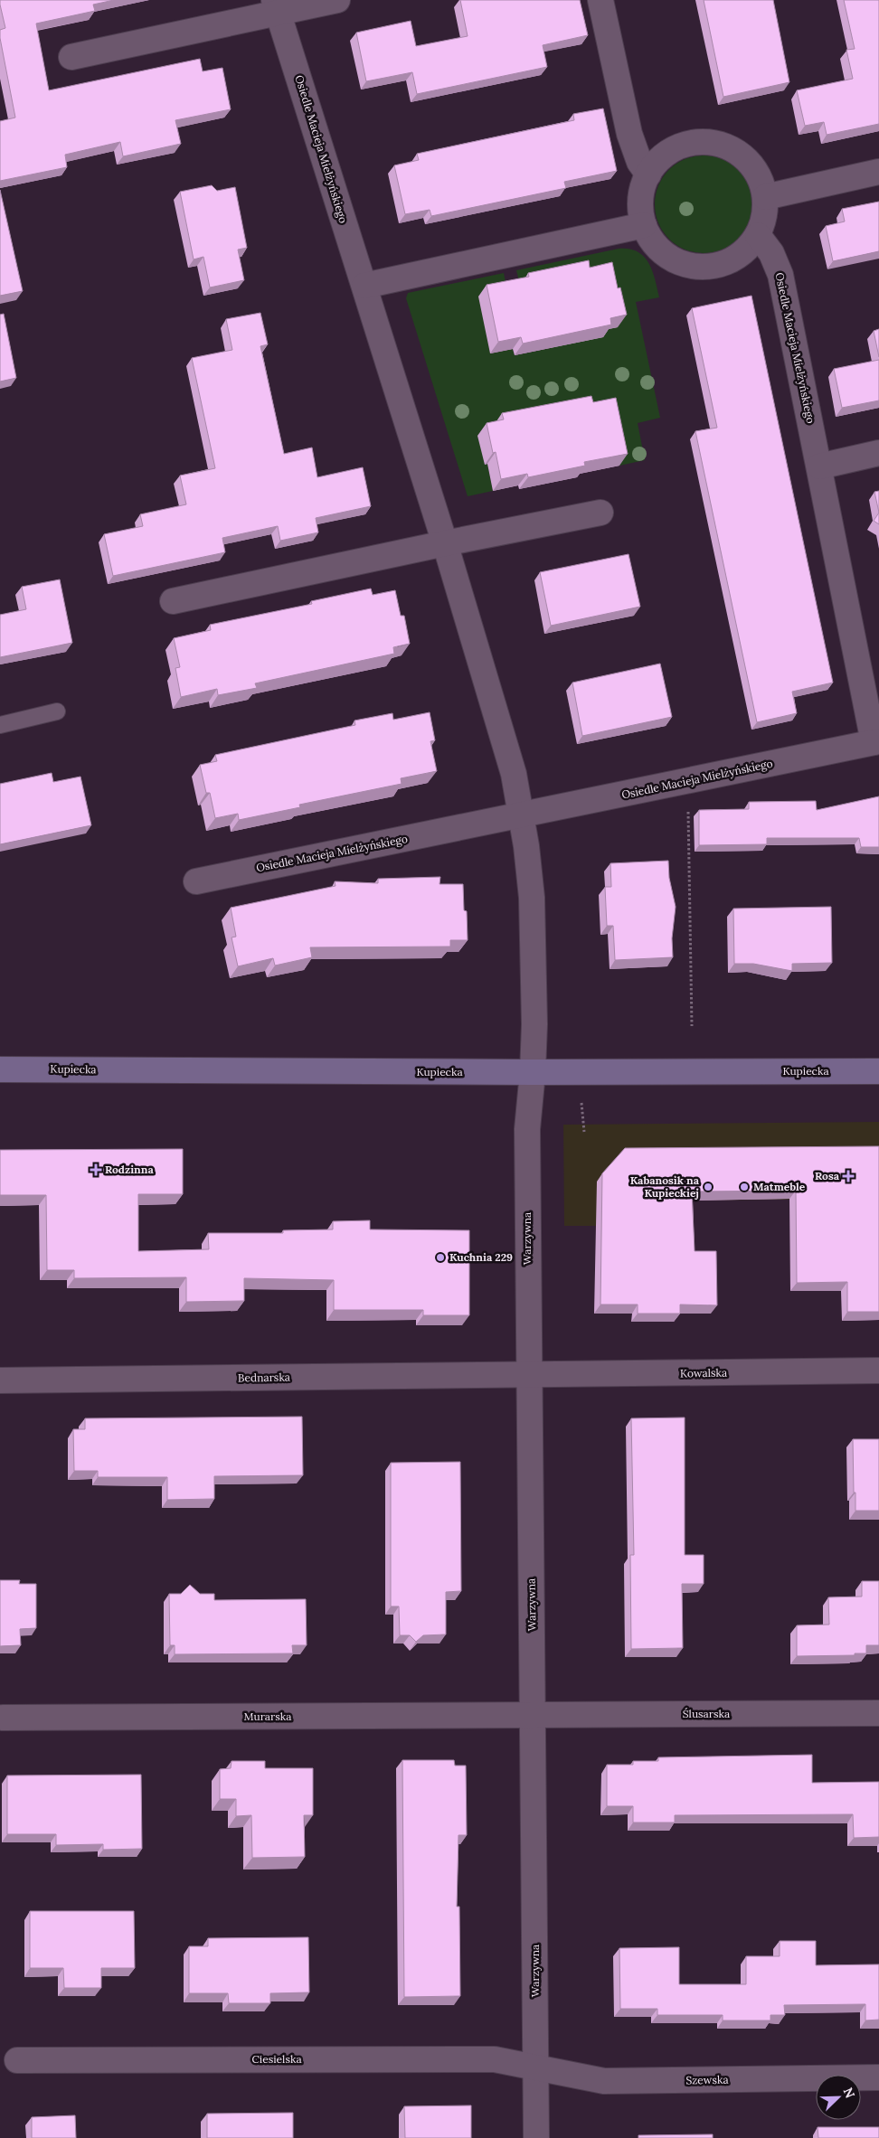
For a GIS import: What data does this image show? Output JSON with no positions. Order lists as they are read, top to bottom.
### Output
{
  "streets": {
    "street": [
      "Osiedle Macieja Mielżyńskiego",
      "Kupiecka",
      "Warzywna",
      "Kowalska",
      "Bednarska",
      "Ślusarska",
      "Murarska",
      "Ciesielska",
      "Szewska"
    ]
  },
  "crossings": [
    ["Osiedle Macieja Mielżyńskiego", "Kupiecka"],
    ["Osiedle Macieja Mielżyńskiego", "Warzywna"],
    ["Kupiecka", "Warzywna"],
    ["Warzywna", "Kowalska"],
    ["Warzywna", "Bednarska"],
    ["Warzywna", "Ślusarska"],
    ["Warzywna", "Murarska"],
    ["Warzywna", "Ciesielska"],
    ["Warzywna", "Szewska"],
    ["Kowalska", "Bednarska"],
    ["Ślusarska", "Murarska"],
    ["Ciesielska", "Szewska"]
  ],
  "places": {
    "health": ["Rodzinna", "Rosa"],
    "other": ["Kabanosik na Kupieckiej", "Matmeble", "Kuchnia 229"]
  },
  "north": "top right"
}
